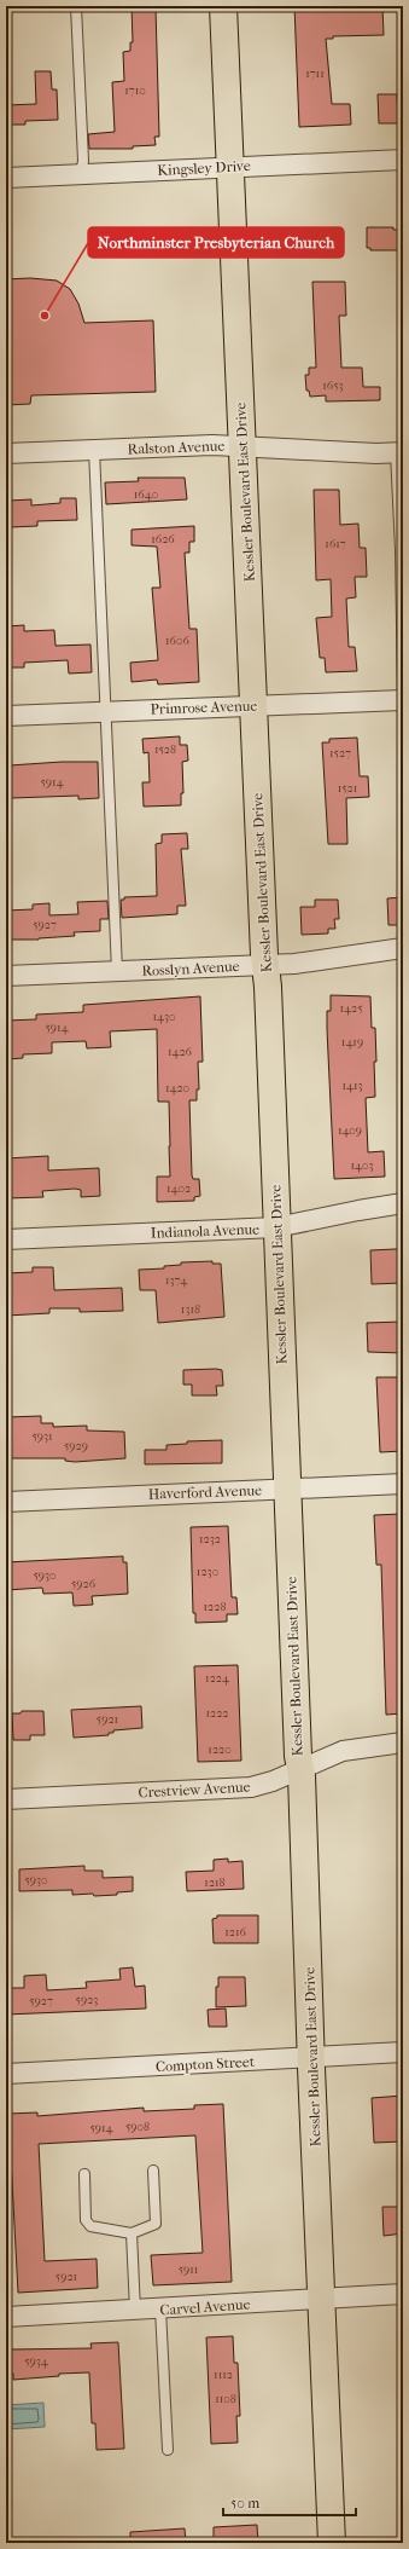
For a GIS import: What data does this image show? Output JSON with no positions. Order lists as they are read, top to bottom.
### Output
{
  "streets": {
    "main road": ["Kessler Boulevard East Drive"],
    "street": [
      "Kingsley Drive",
      "Ralston Avenue",
      "Primrose Avenue",
      "Rosslyn Avenue",
      "Indianola Avenue",
      "Haverford Avenue",
      "Crestview Avenue",
      "Compton Street",
      "Carvel Avenue"
    ]
  },
  "crossings": [
    ["Kingsley Drive", "Kessler Boulevard East Drive"],
    ["Ralston Avenue", "Kessler Boulevard East Drive"],
    ["Kessler Boulevard East Drive", "Primrose Avenue"],
    ["Kessler Boulevard East Drive", "Rosslyn Avenue"],
    ["Kessler Boulevard East Drive", "Indianola Avenue"],
    ["Kessler Boulevard East Drive", "Haverford Avenue"],
    ["Kessler Boulevard East Drive", "Crestview Avenue"],
    ["Kessler Boulevard East Drive", "Compton Street"],
    ["Kessler Boulevard East Drive", "Carvel Avenue"]
  ],
  "places": ["Northminster Presbyterian Church"],
  "house_numbers": [
    "1711",
    "1710",
    "1653",
    "1640",
    "1626",
    "1617",
    "1606",
    "1528",
    "1527",
    "5914",
    "1521",
    "5927",
    "1425",
    "1430",
    "5914",
    "1419",
    "1426",
    "1413",
    "1420",
    "1409",
    "1403",
    "1402",
    "1374",
    "1318",
    "5931",
    "5929",
    "1232",
    "1230",
    "5930",
    "5926",
    "1228",
    "1224",
    "1222",
    "5921",
    "1220",
    "5930",
    "1218",
    "1216",
    "5923",
    "5927",
    "5908",
    "5914",
    "5911",
    "5921",
    "5934",
    "1112",
    "1108"
  ],
  "scale_bar": "50 m"
}
